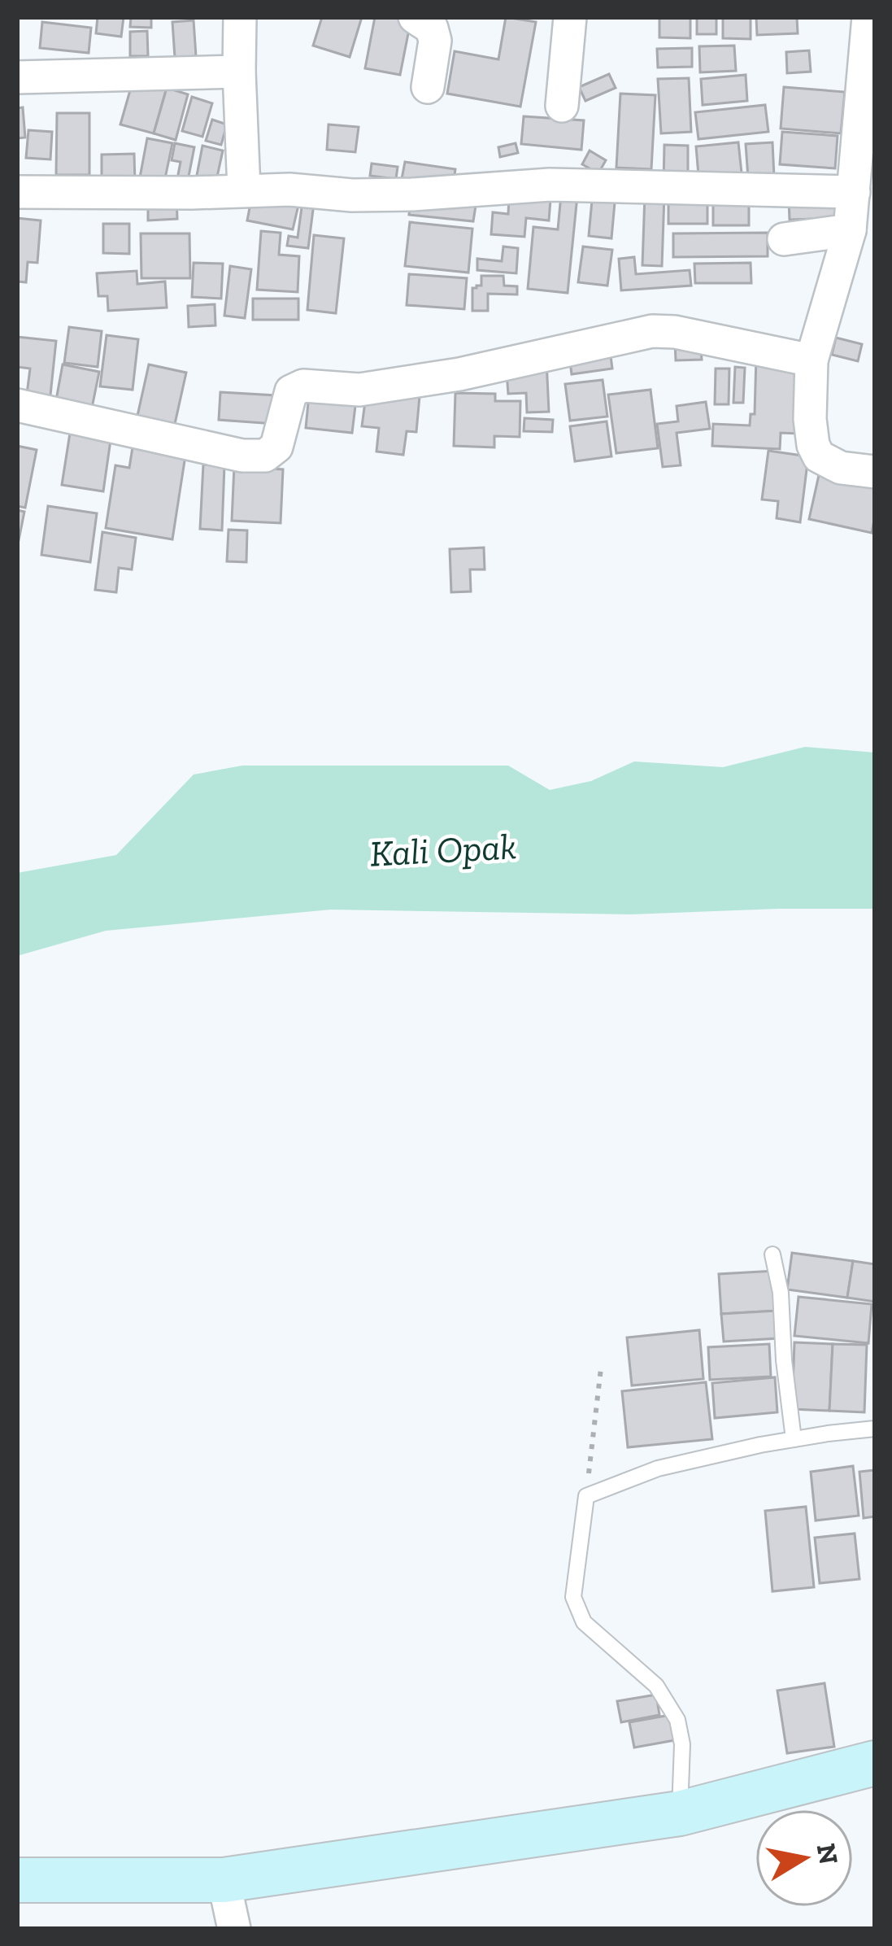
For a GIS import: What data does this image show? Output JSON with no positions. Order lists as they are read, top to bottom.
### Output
{
  "water": ["Kali Opak"],
  "north": "right"
}
